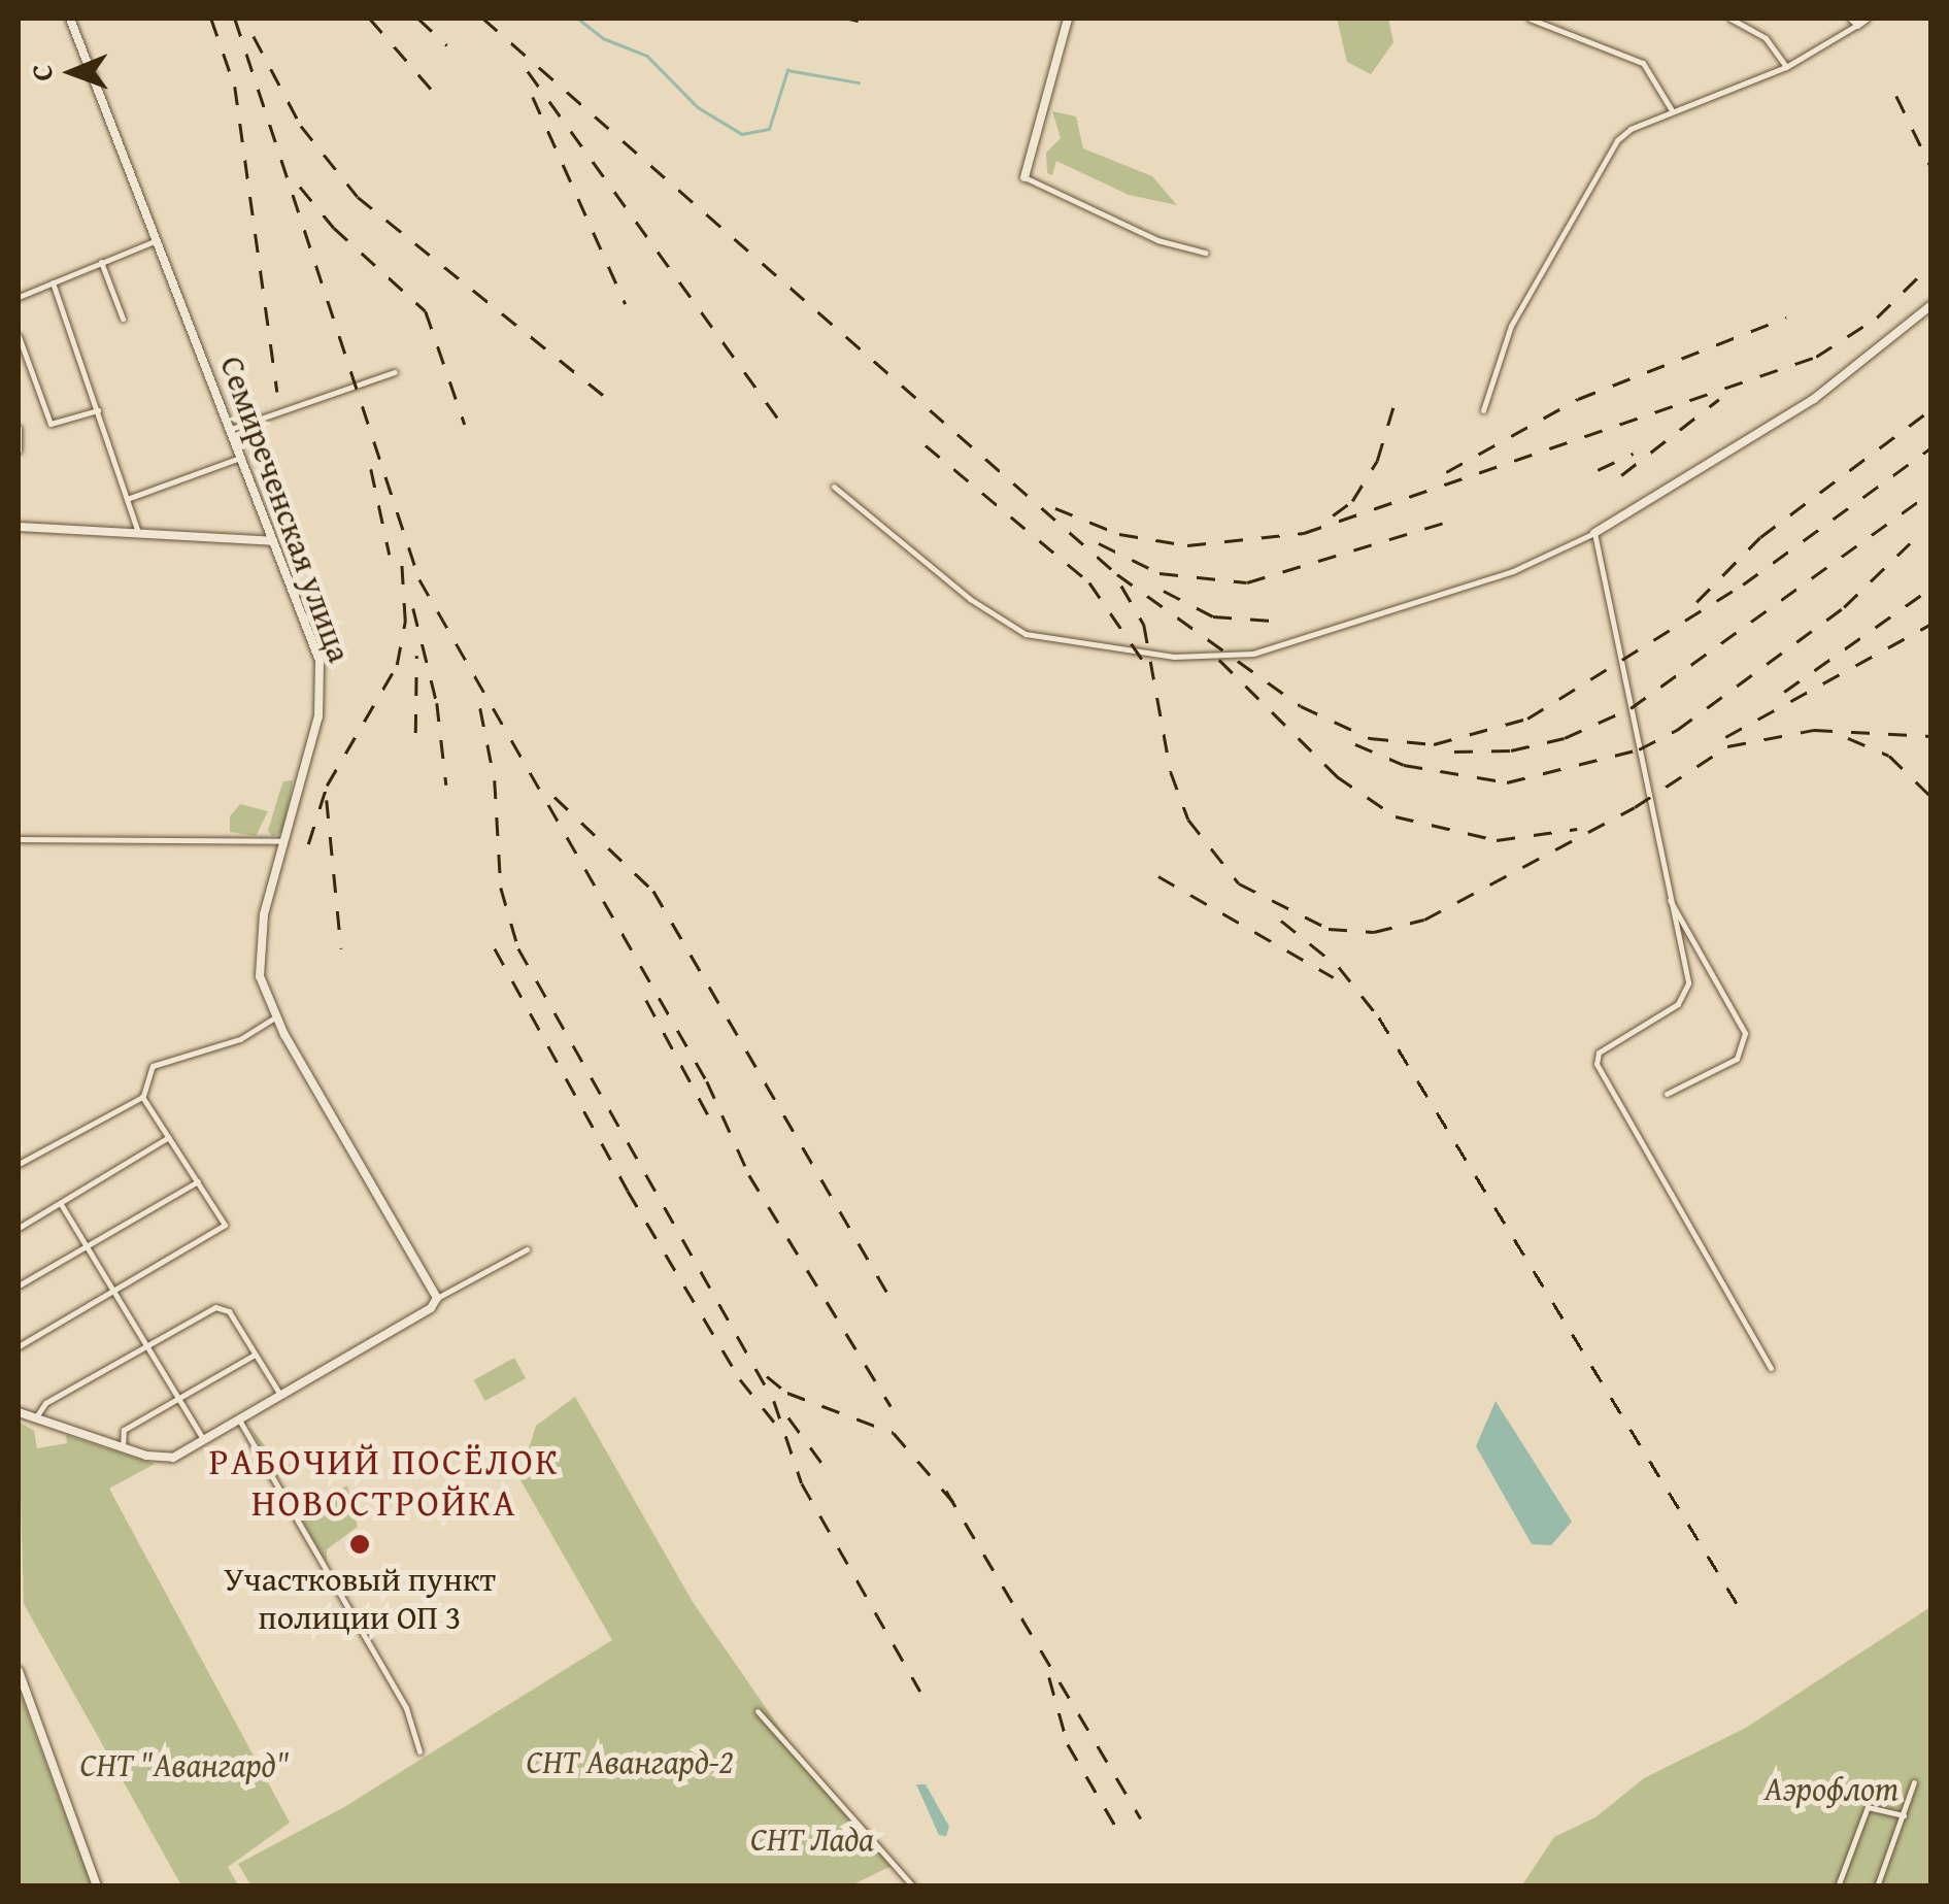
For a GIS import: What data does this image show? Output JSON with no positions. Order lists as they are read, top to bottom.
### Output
{
  "streets": {
    "street": ["Семиреченская улица"]
  },
  "districts": ["РАБОЧИЙ ПОСЁЛОК НОВОСТРОЙКА"],
  "parks": [
    "СНТ Авангард-2",
    "СНТ \"Авангард\"",
    "Аэрофлот",
    "СНТ Лада"
  ],
  "places": ["Участковый пункт полиции ОП 3"],
  "north": "left"
}
